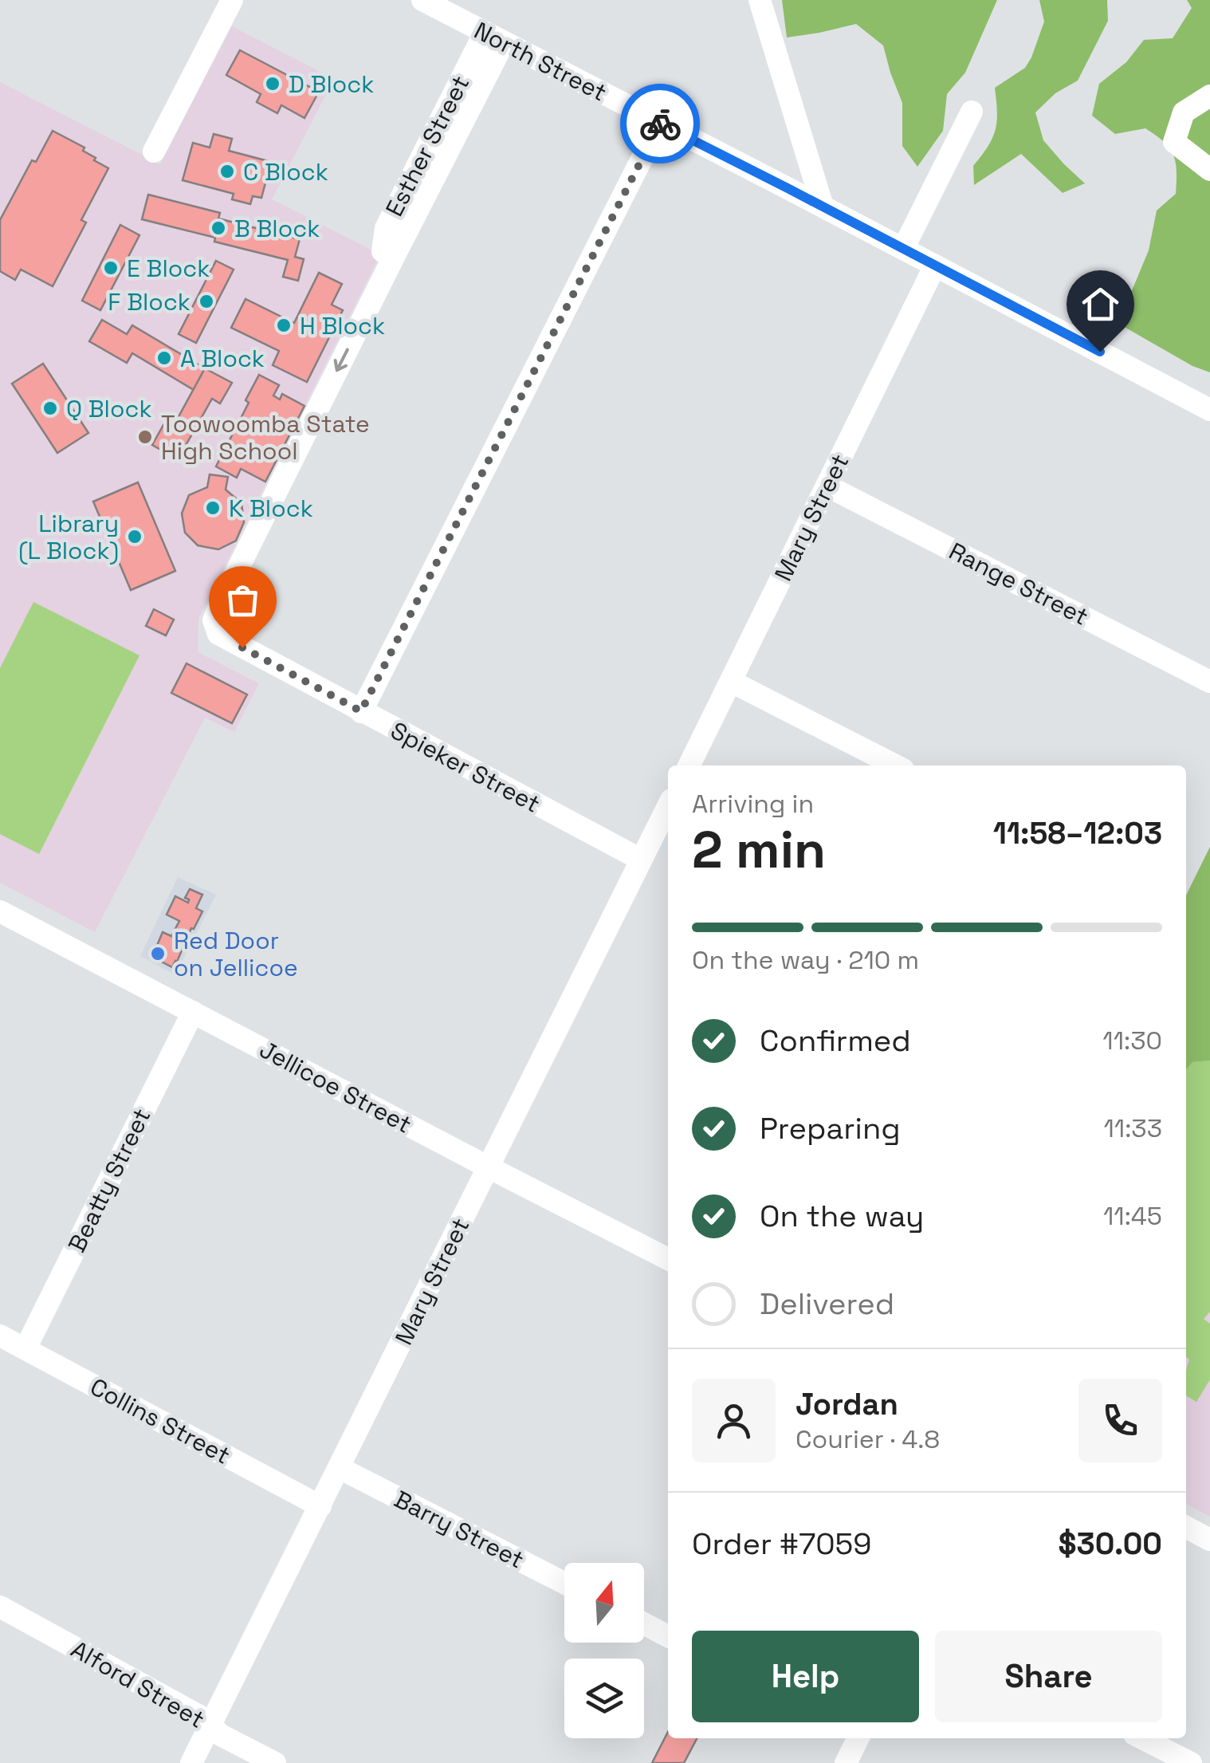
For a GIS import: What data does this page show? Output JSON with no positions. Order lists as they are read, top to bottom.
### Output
{
  "streets": {
    "street": [
      "North Street",
      "Esther Street",
      "Mary Street",
      "Range Street",
      "Spieker Street",
      "Jellicoe Street",
      "Beatty Street",
      "Collins Street",
      "Barry Street",
      "Alford Street"
    ]
  },
  "crossings": [
    ["North Street", "Esther Street"],
    ["North Street", "Mary Street"],
    ["Esther Street", "Spieker Street"],
    ["Mary Street", "Range Street"],
    ["Mary Street", "Spieker Street"],
    ["Mary Street", "Jellicoe Street"],
    ["Mary Street", "Collins Street"],
    ["Mary Street", "Barry Street"],
    ["Mary Street", "Alford Street"],
    ["Jellicoe Street", "Beatty Street"],
    ["Beatty Street", "Collins Street"]
  ],
  "places": [
    "D Block",
    "C Block",
    "B Block",
    "E Block",
    "F Block",
    "H Block",
    "A Block",
    "Q Block",
    "Toowoomba State High School",
    "K Block",
    "Library (L Block)",
    "Red Door on Jellicoe"
  ],
  "north": "top",
  "page": {
    "heading": ["2 min", "Arriving in", "11:58–12:03"],
    "panel": [
      "Jordan",
      "Courier · 4.8",
      "Order #7059",
      "$30.00"
    ],
    "bar": "On the way · 210 m",
    "list": [
      ["Confirmed", "11:30"],
      ["Preparing", "11:33"],
      ["On the way", "11:45"],
      "Delivered"
    ],
    "buttons": ["Help", "Share"]
  }
}
